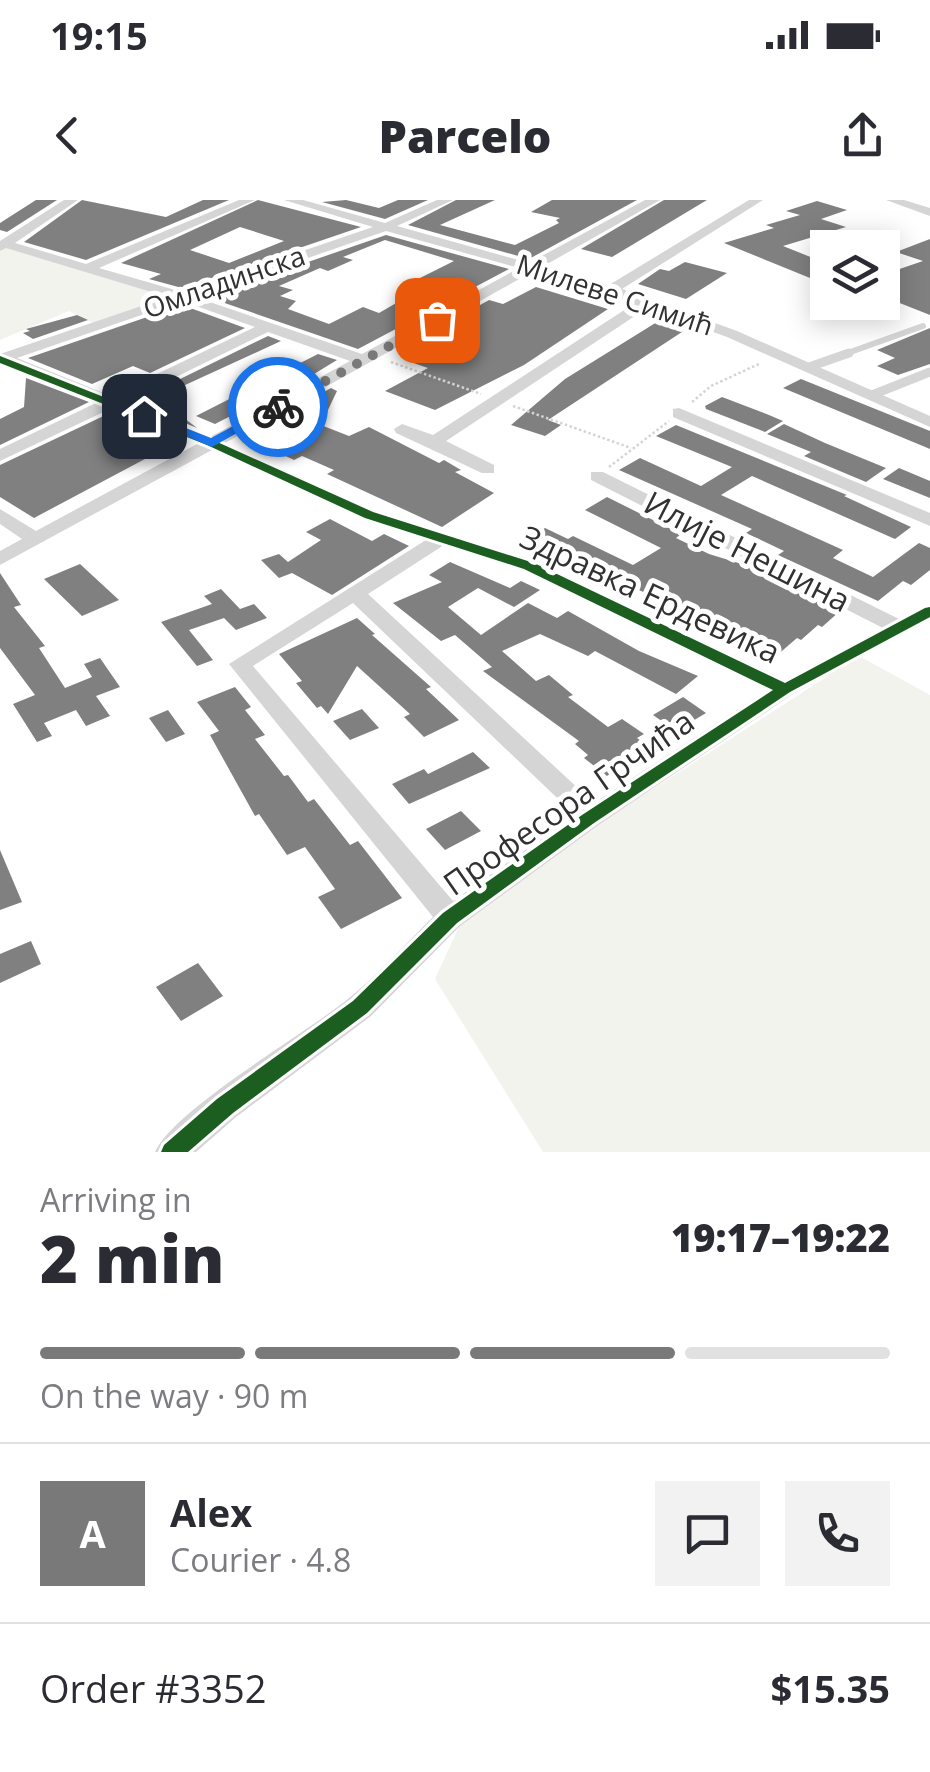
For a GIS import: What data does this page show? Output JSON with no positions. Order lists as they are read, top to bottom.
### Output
{
  "streets": {
    "street": [
      "Омладинска",
      "Милеве Симић",
      "Илије Нешина",
      "Здравка Ердевика",
      "Професора Грчића"
    ]
  },
  "crossings": [
    ["Омладинска", "Милеве Симић"],
    ["Омладинска", "Здравка Ердевика"],
    ["Илије Нешина", "Професора Грчића"],
    ["Здравка Ердевика", "Професора Грчића"]
  ],
  "page": {
    "status": "19:15",
    "header": "Parcelo",
    "heading": ["2 min", "Arriving in", "19:17–19:22"],
    "panel": [
      "Alex",
      "Courier · 4.8",
      "Order #3352",
      "$15.35"
    ],
    "bar": "On the way · 90 m",
    "round": "A"
  }
}
